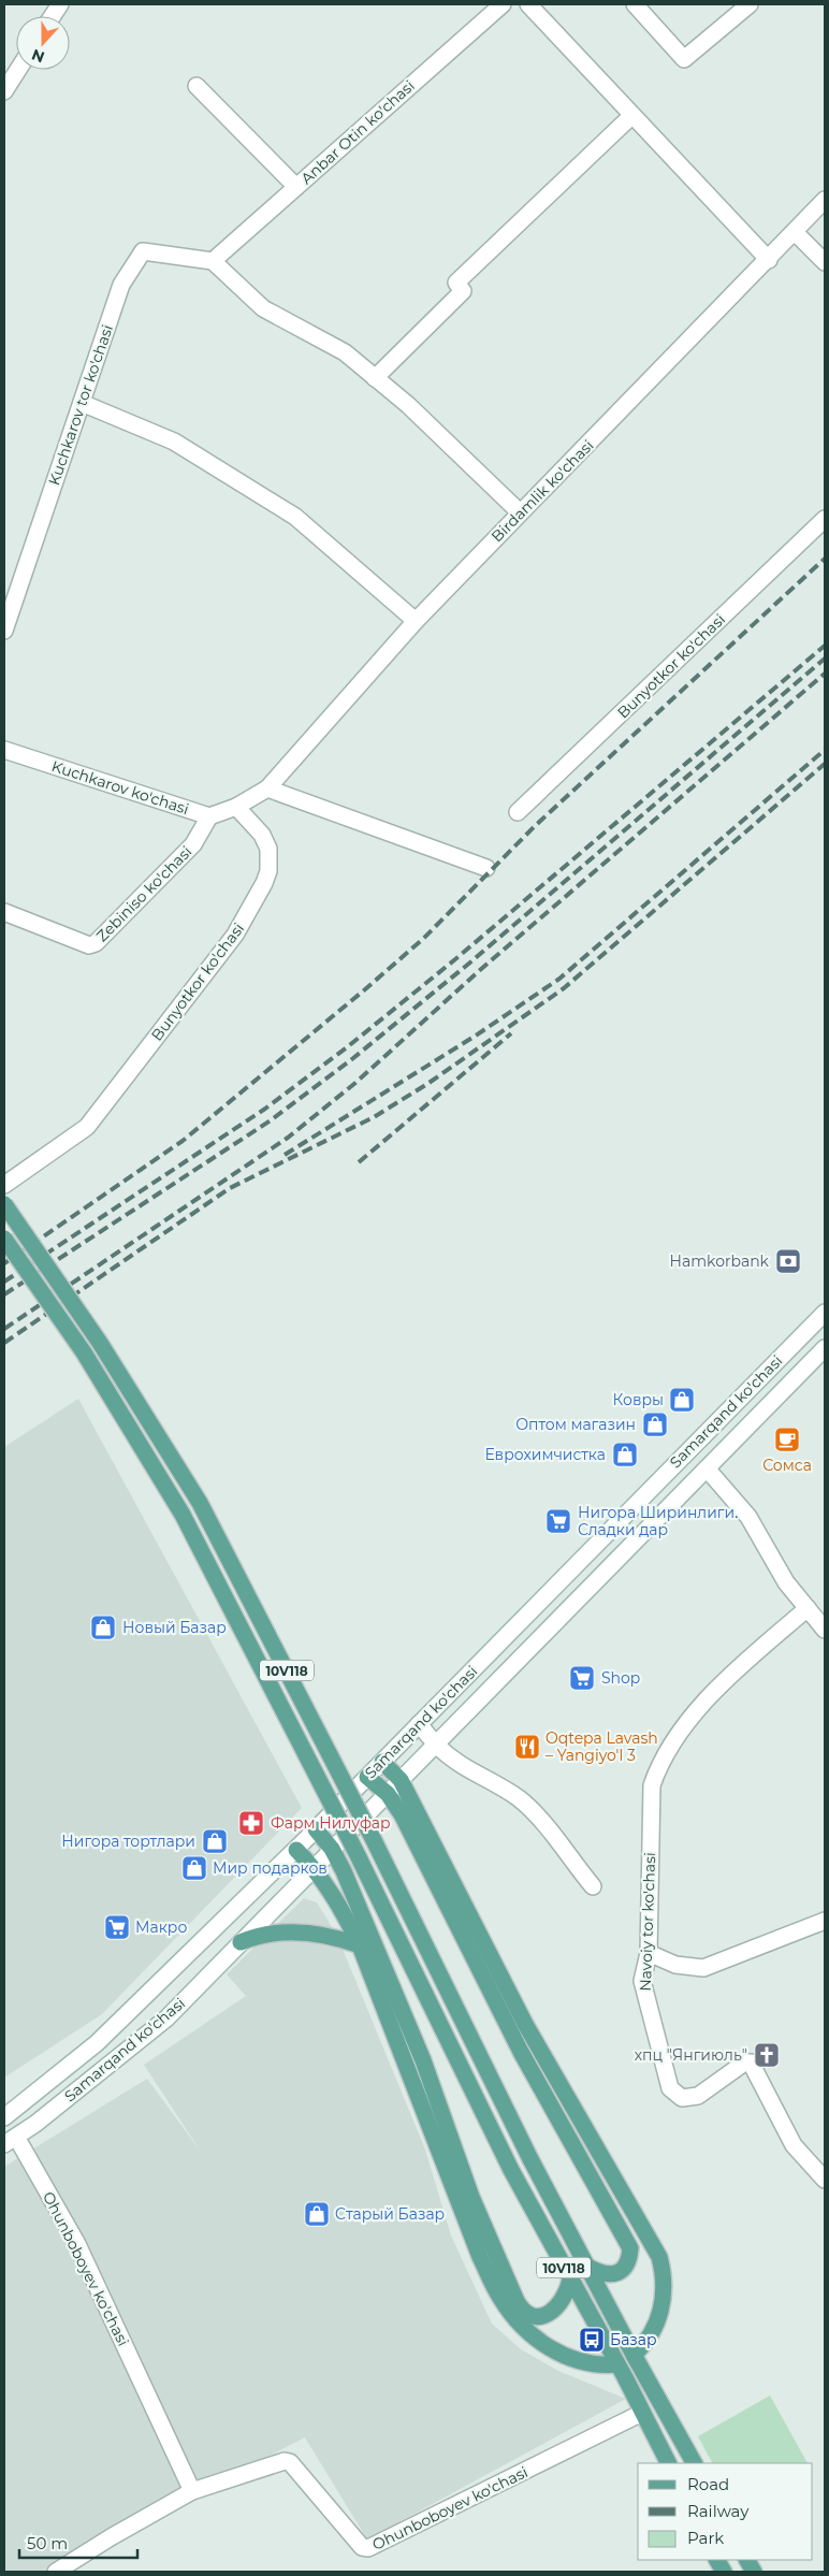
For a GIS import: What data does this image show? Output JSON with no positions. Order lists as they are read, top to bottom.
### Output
{
  "streets": {
    "main road": ["10V118"],
    "street": [
      "Anbar Otin ko'chasi",
      "Kuchkarov tor ko'chasi",
      "Birdamlik ko'chasi",
      "Bunyotkor ko'chasi",
      "Kuchkarov ko'chasi",
      "Zebiniso ko'chasi",
      "Samarqand ko'chasi",
      "Navoiy tor ko'chasi",
      "Ohunboboyev ko'chasi"
    ]
  },
  "crossings": [
    ["Anbar Otin ko'chasi", "Kuchkarov tor ko'chasi"],
    ["Kuchkarov ko'chasi", "Zebiniso ko'chasi"],
    ["Samarqand ko'chasi", "Ohunboboyev ko'chasi"]
  ],
  "places": {
    "bank": ["Hamkorbank"],
    "shop": [
      "Ковры",
      "Оптом магазин",
      "Еврохимчистка",
      "Новый Базар",
      "Нигора тортлари",
      "Мир подарков",
      "Cтарый Базар"
    ],
    "cafe": ["Сомса"],
    "supermarket": ["Нигора Ширинлиги. Сладки дар", "Shop", "Макро"],
    "restaurant": ["Oqtepa Lavash – Yangiyo'l 3"],
    "pharmacy": ["Фарм Нилуфар"],
    "church": ["хпц \"Янгиюль\""],
    "bus stop": ["Базар"]
  },
  "legend": ["Road", "Railway", "Park"],
  "scale_bar": "50 m",
  "north": "bottom"
}
